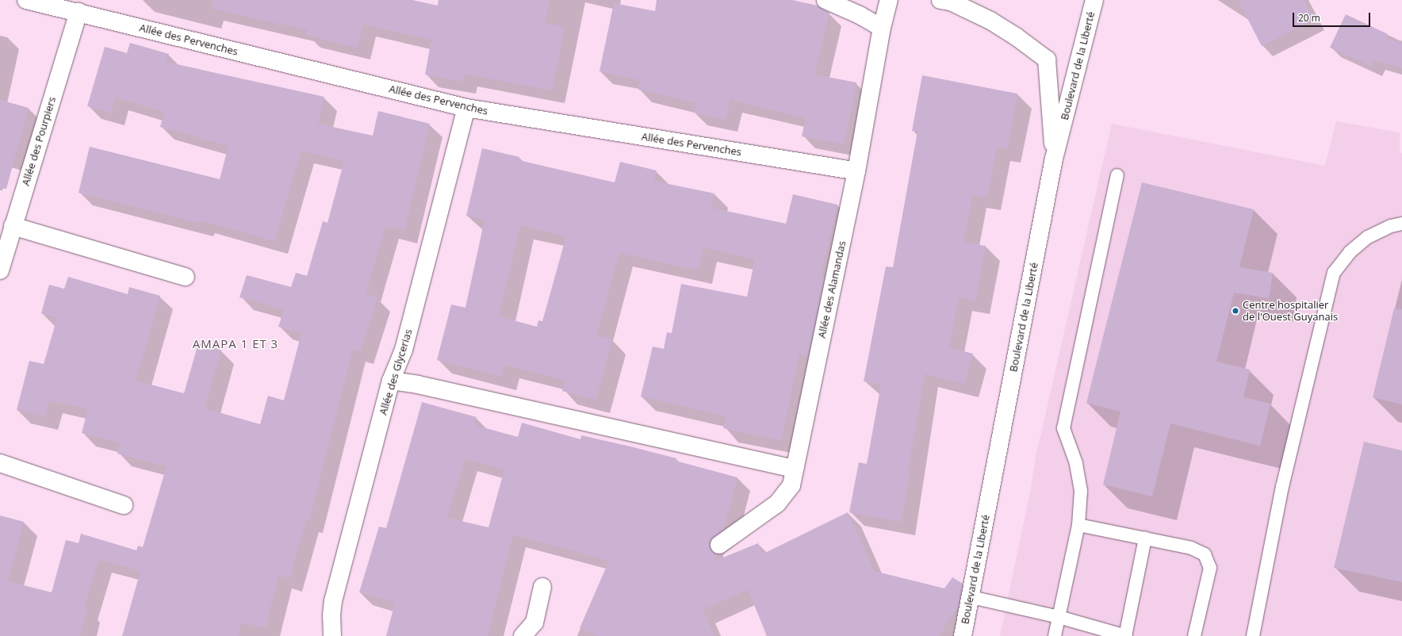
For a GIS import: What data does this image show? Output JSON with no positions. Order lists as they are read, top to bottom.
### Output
{
  "streets": {
    "street": [
      "Allée des Pervenches",
      "Boulevard de la Liberté",
      "Allée des Pourpiers",
      "Allée des Alamandas",
      "Allée des Glycerias"
    ]
  },
  "crossings": [
    ["Allée des Pervenches", "Allée des Pourpiers"],
    ["Allée des Pervenches", "Allée des Alamandas"],
    ["Allée des Pervenches", "Allée des Glycerias"]
  ],
  "districts": ["AMAPA 1 ET 3"],
  "places": ["Centre hospitalier de l'Ouest Guyanais"],
  "scale_bar": "20 m"
}
